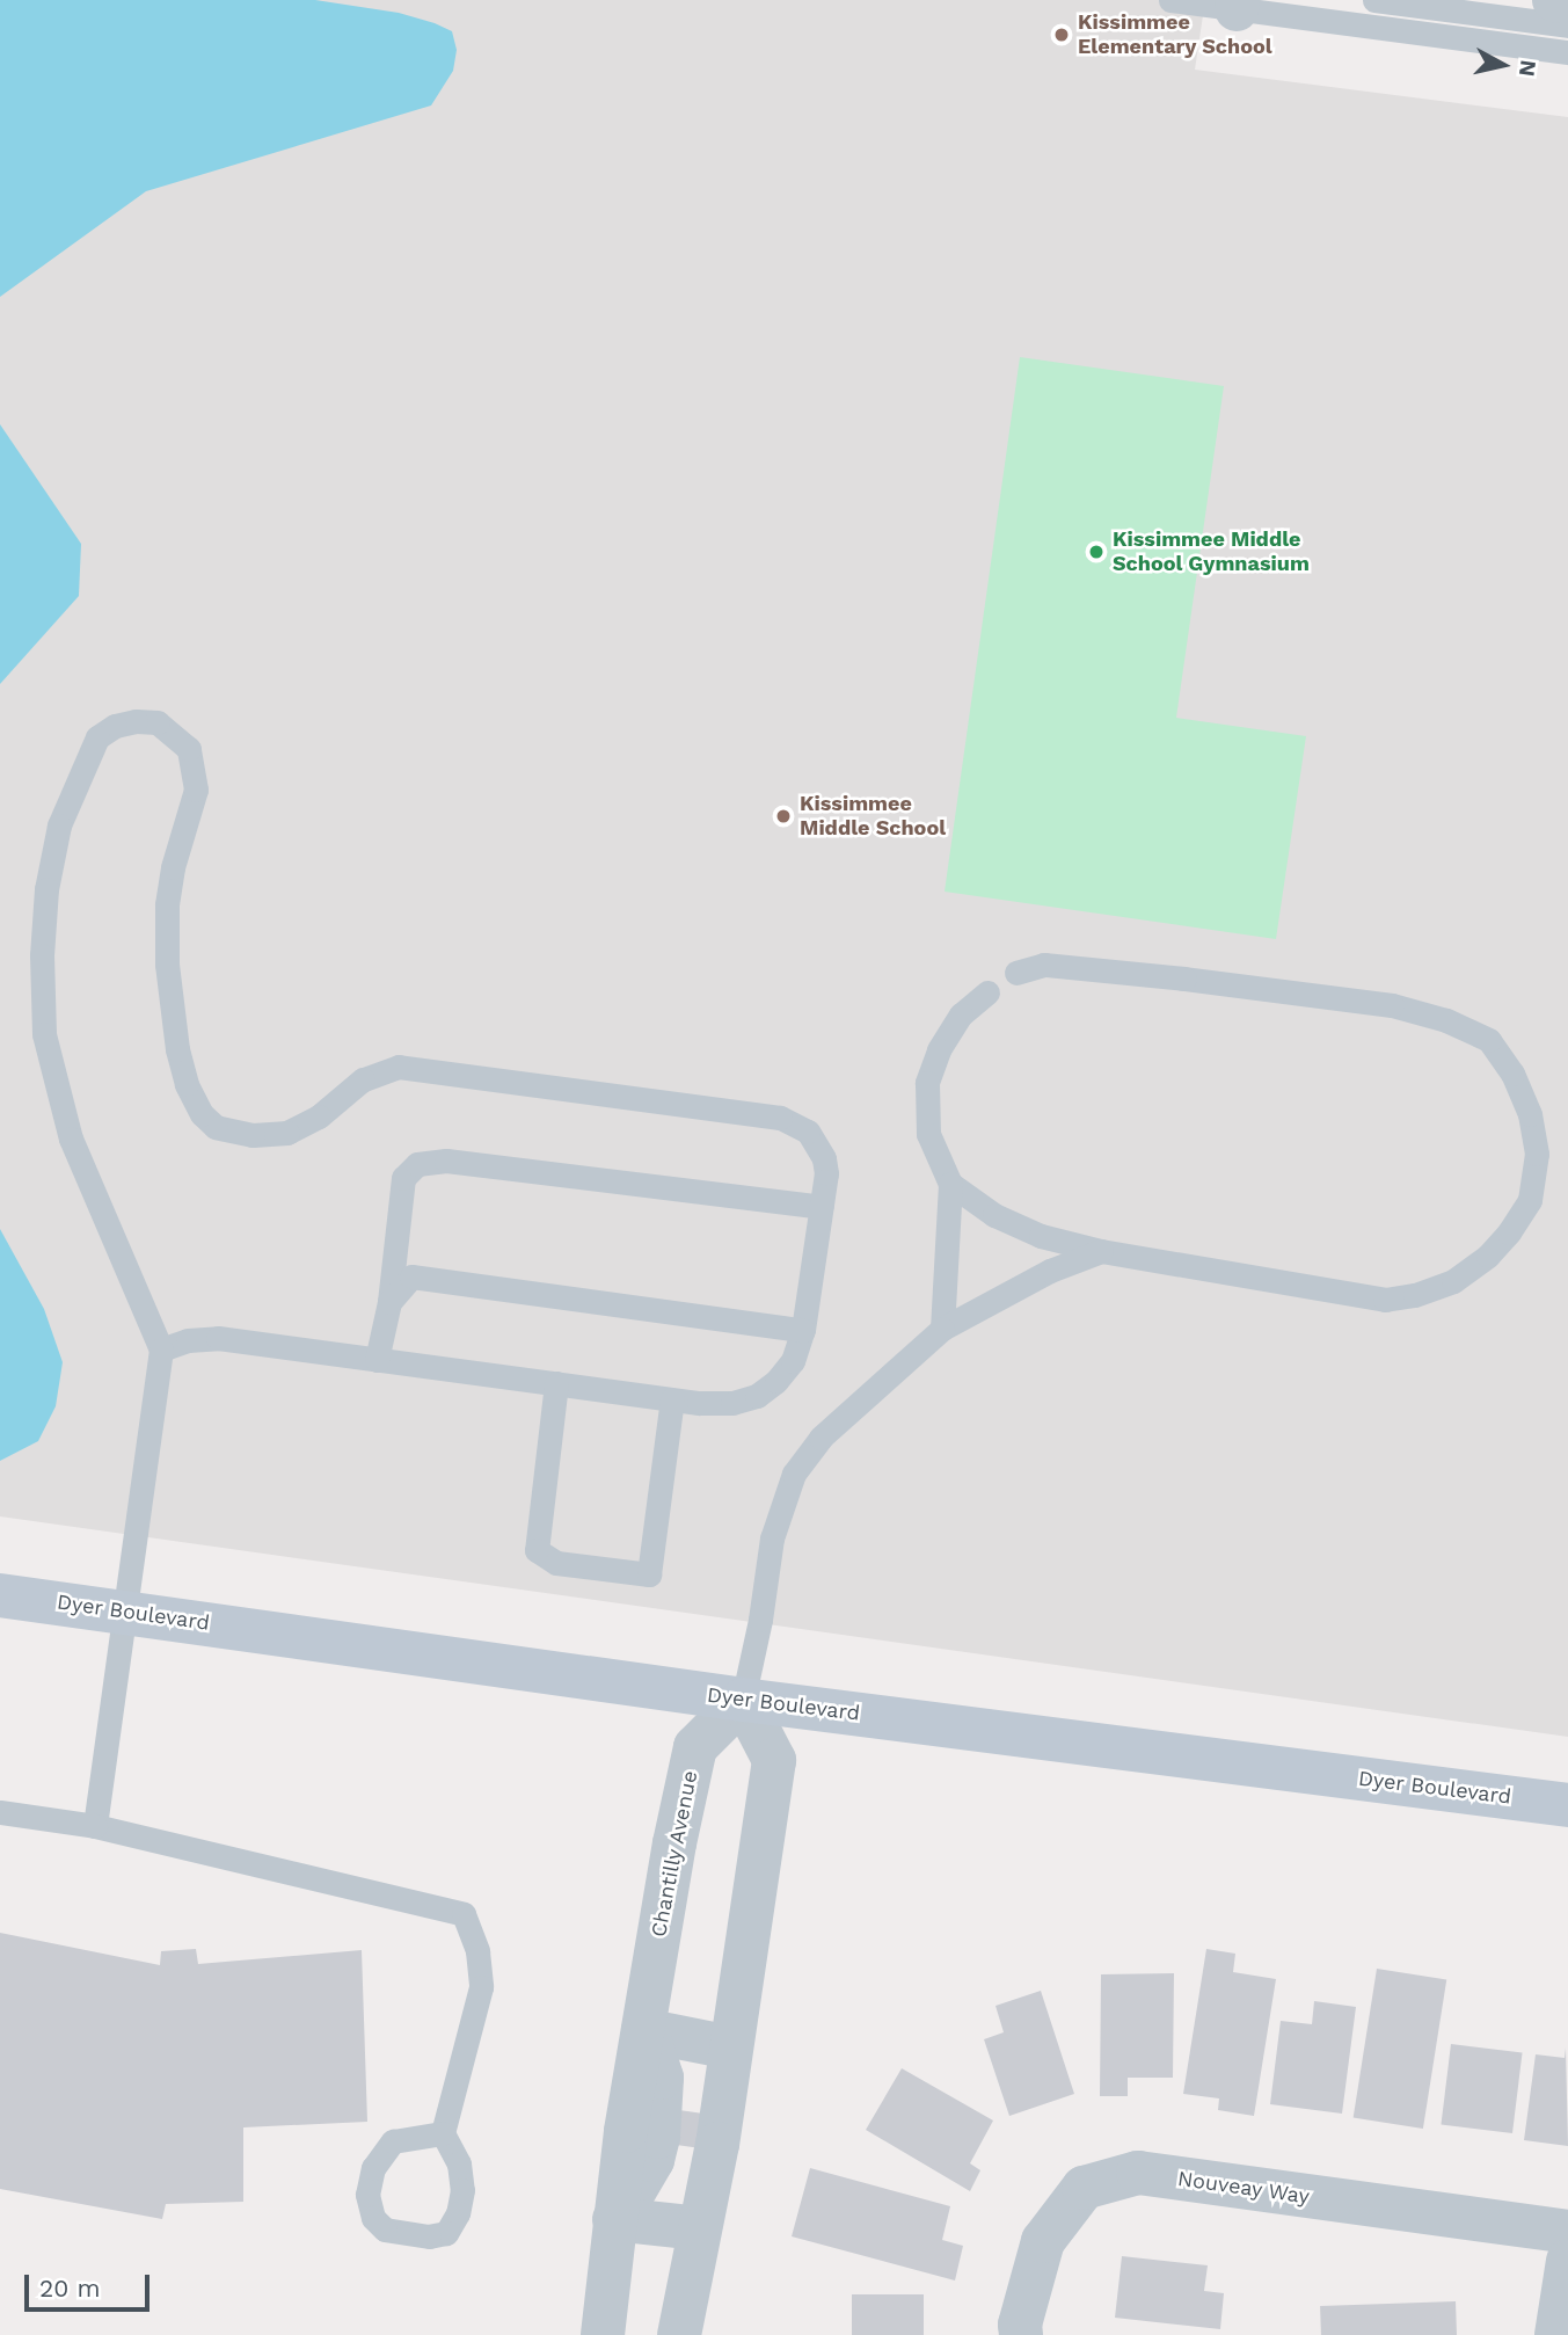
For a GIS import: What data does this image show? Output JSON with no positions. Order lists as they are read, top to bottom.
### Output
{
  "streets": {
    "main road": ["Dyer Boulevard"],
    "street": ["Chantilly Avenue", "Nouveay Way"]
  },
  "crossings": [
    ["Dyer Boulevard", "Chantilly Avenue"]
  ],
  "places": ["Kissimmee Elementary School", "Kissimmee Middle School Gymnasium", "Kissimmee Middle School"],
  "scale_bar": "20 m",
  "north": "right"
}
